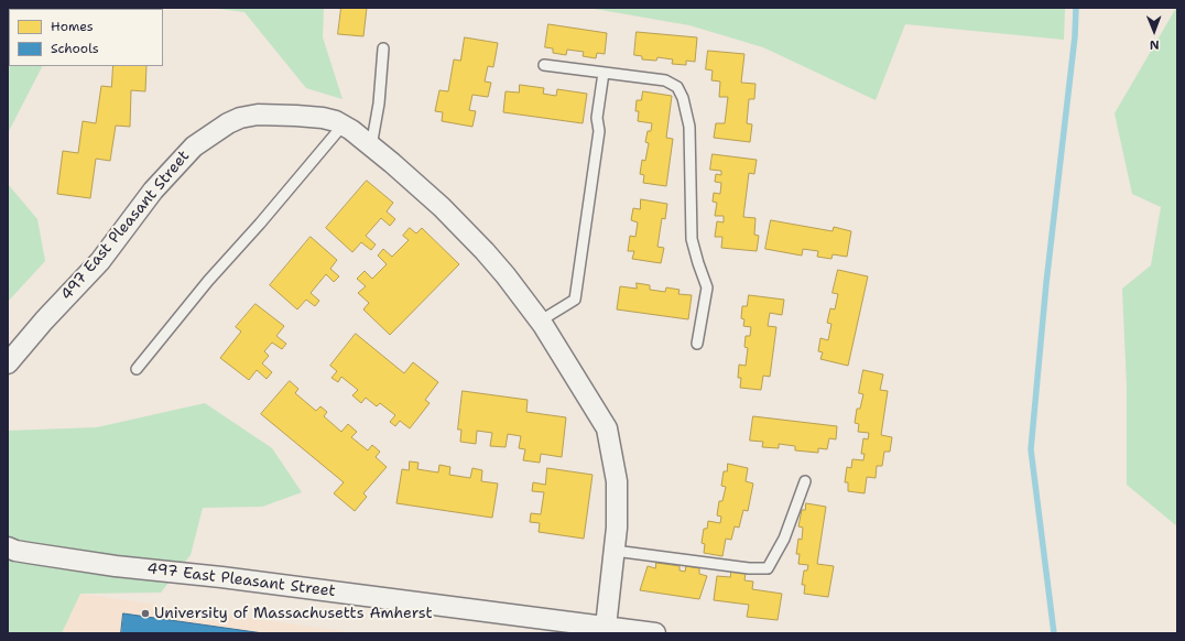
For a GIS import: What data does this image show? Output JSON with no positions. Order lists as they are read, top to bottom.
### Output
{
  "streets": {
    "street": ["497 East Pleasant Street"]
  },
  "places": ["University of Massachusetts Amherst"],
  "legend": ["Homes", "Schools"],
  "north": "bottom"
}
